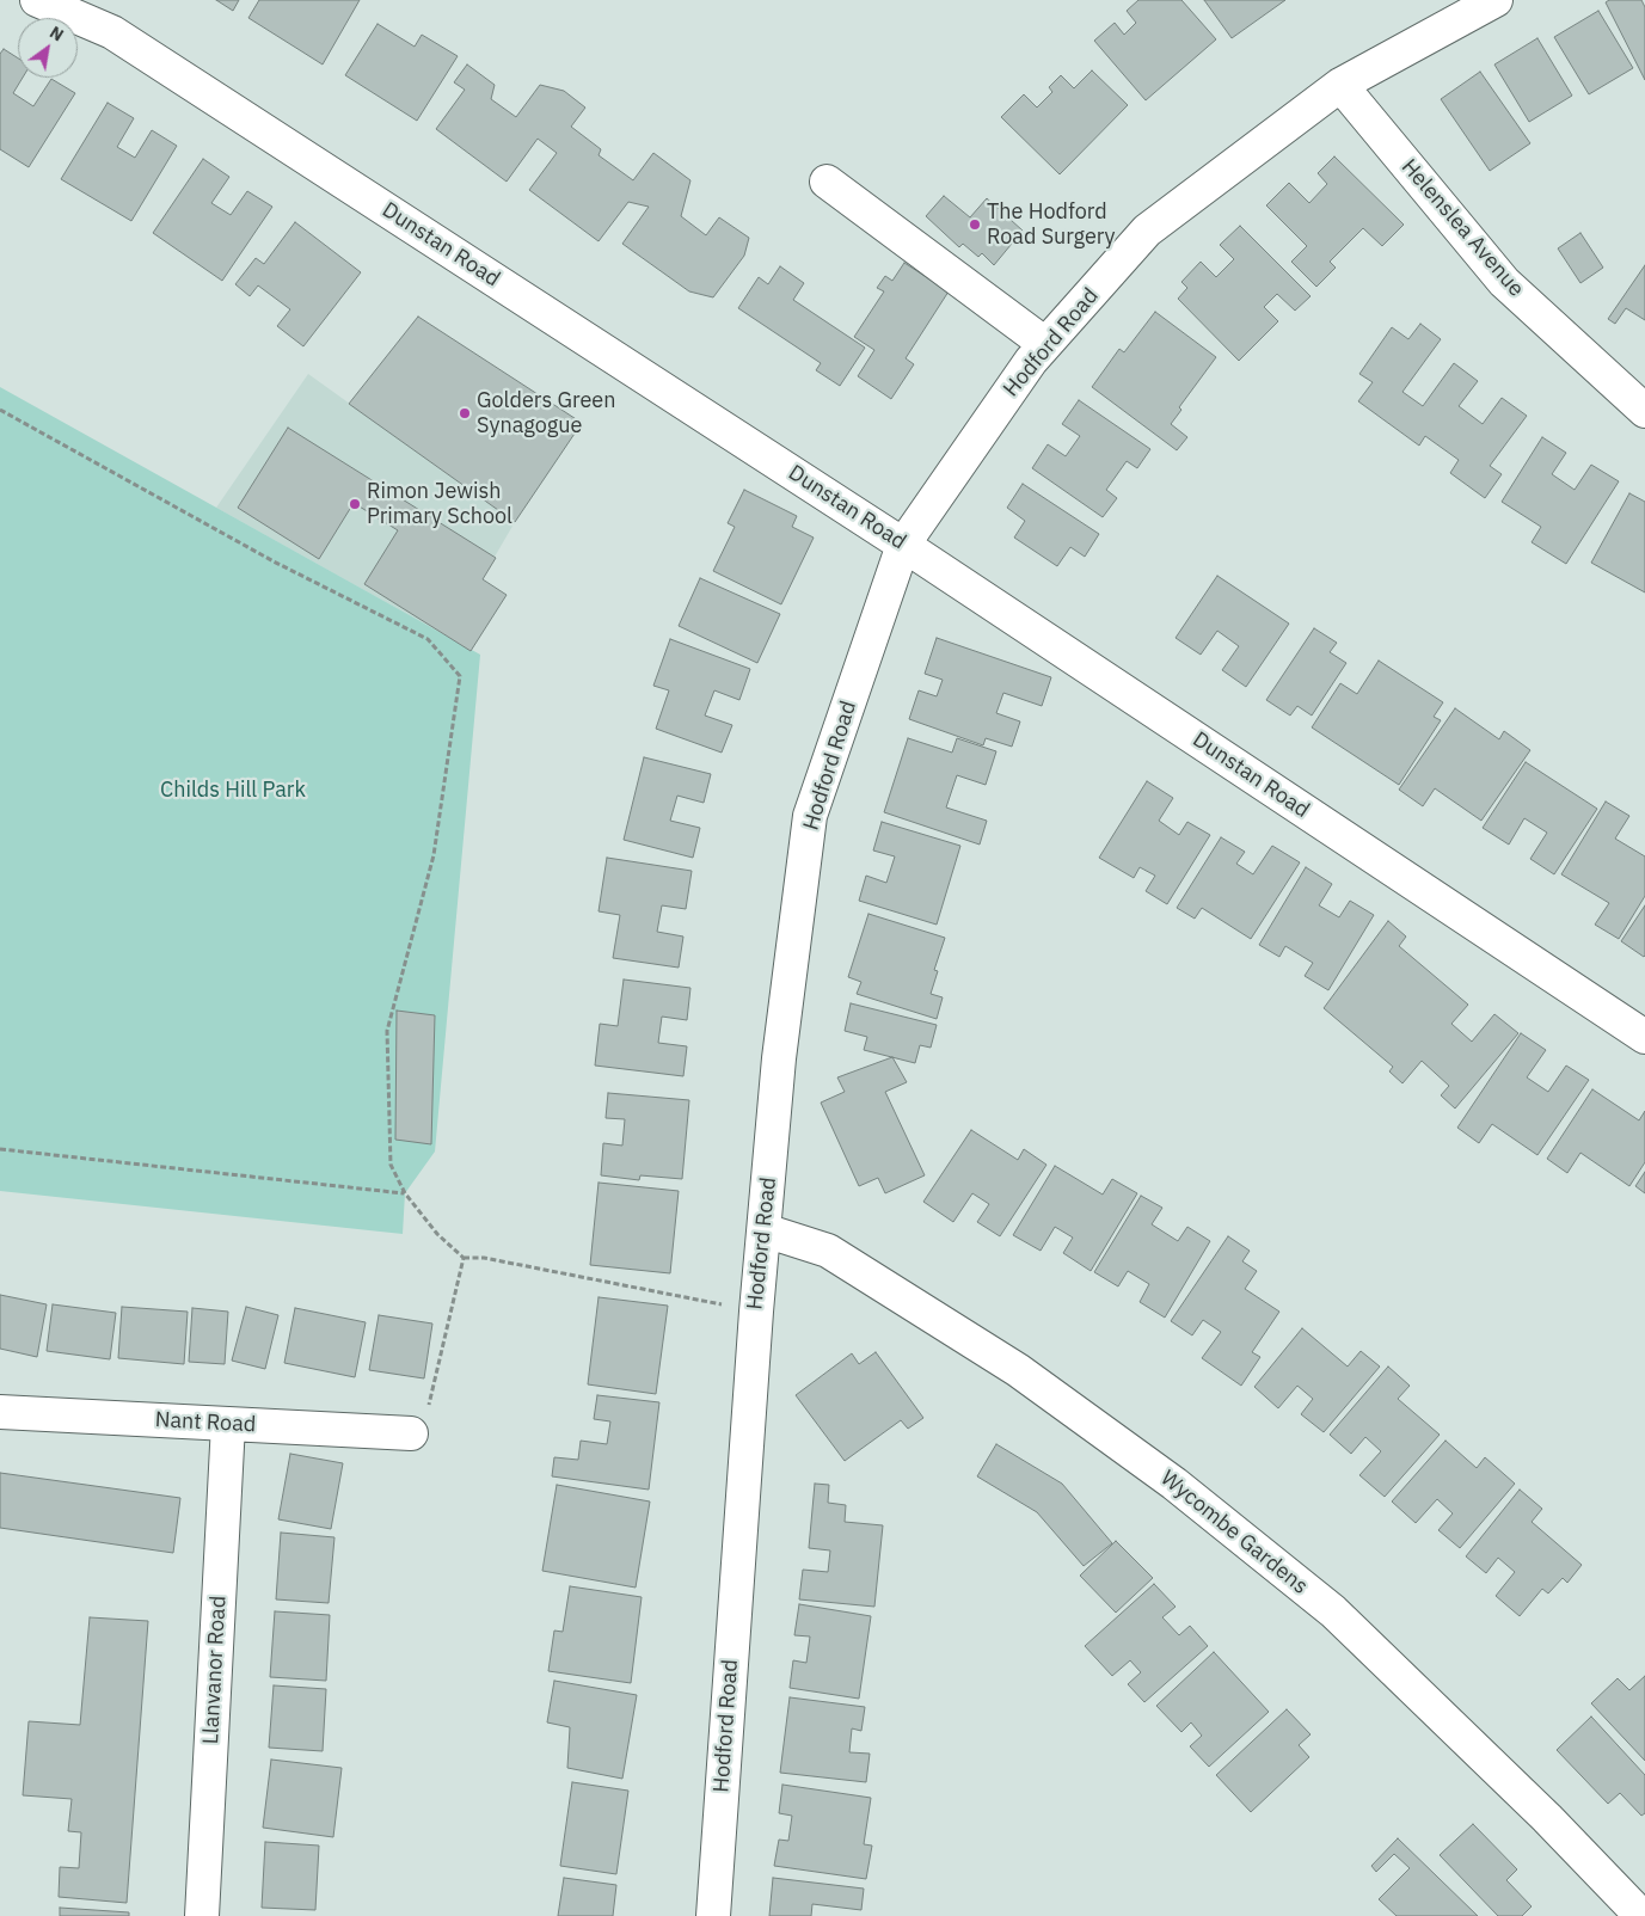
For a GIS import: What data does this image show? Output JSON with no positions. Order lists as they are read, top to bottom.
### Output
{
  "streets": {
    "street": [
      "Helenslea Avenue",
      "Dunstan Road",
      "Hodford Road",
      "Nant Road",
      "Wycombe Gardens",
      "Llanvanor Road"
    ]
  },
  "crossings": [
    ["Helenslea Avenue", "Hodford Road"],
    ["Dunstan Road", "Hodford Road"],
    ["Hodford Road", "Wycombe Gardens"],
    ["Nant Road", "Llanvanor Road"]
  ],
  "parks": ["Childs Hill Park"],
  "places": ["The Hodford Road Surgery", "Golders Green Synagogue", "Rimon Jewish Primary School"],
  "north": "top right"
}
